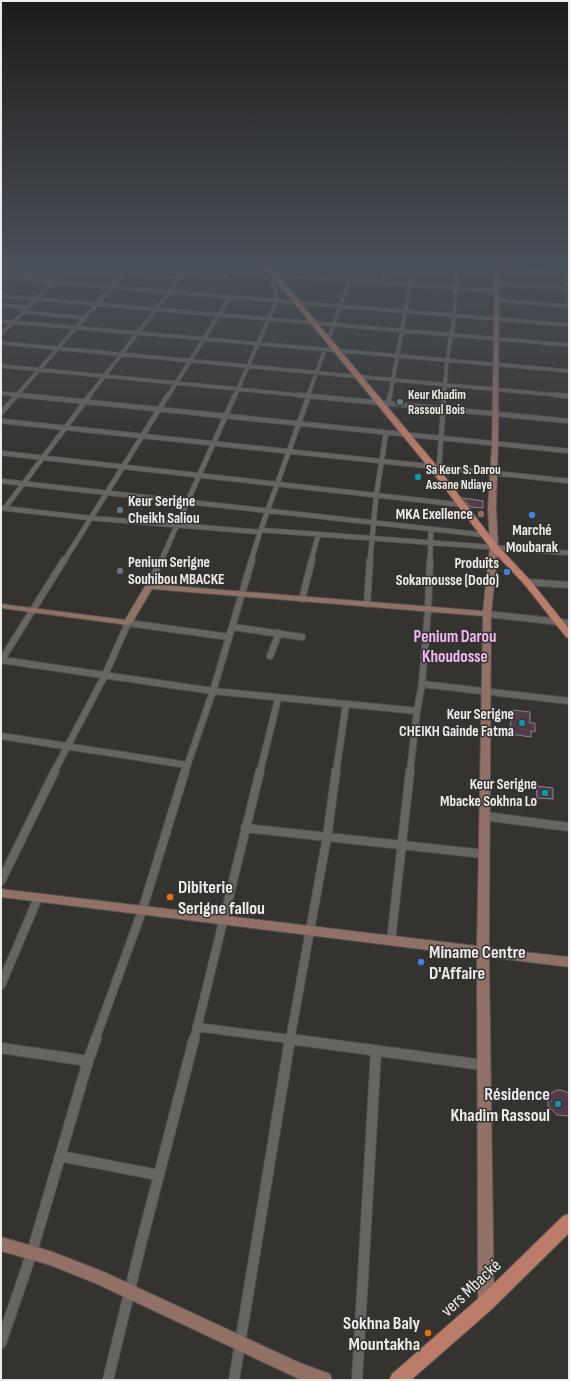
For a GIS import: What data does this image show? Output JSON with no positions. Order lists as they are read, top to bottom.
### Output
{
  "streets": {
    "main road": ["vers Mbacké"]
  },
  "districts": ["Penium Darou Khoudosse"],
  "places": [
    "Keur Khadim Rassoul Bois",
    "Sa Keur S. Darou Assane Ndiaye",
    "Keur Serigne Cheikh Saliou",
    "MKA Exellence",
    "Marché Moubarak",
    "Penium Serigne Souhibou MBACKE",
    "Produits Sokamousse (Dodo)",
    "Keur Serigne CHEIKH Gainde Fatma",
    "Keur Serigne Mbacke Sokhna Lo",
    "Dibiterie Serigne fallou",
    "Miname Centre D'Affaire",
    "Résidence Khadim Rassoul",
    "Sokhna Baly Mountakha"
  ]
}
